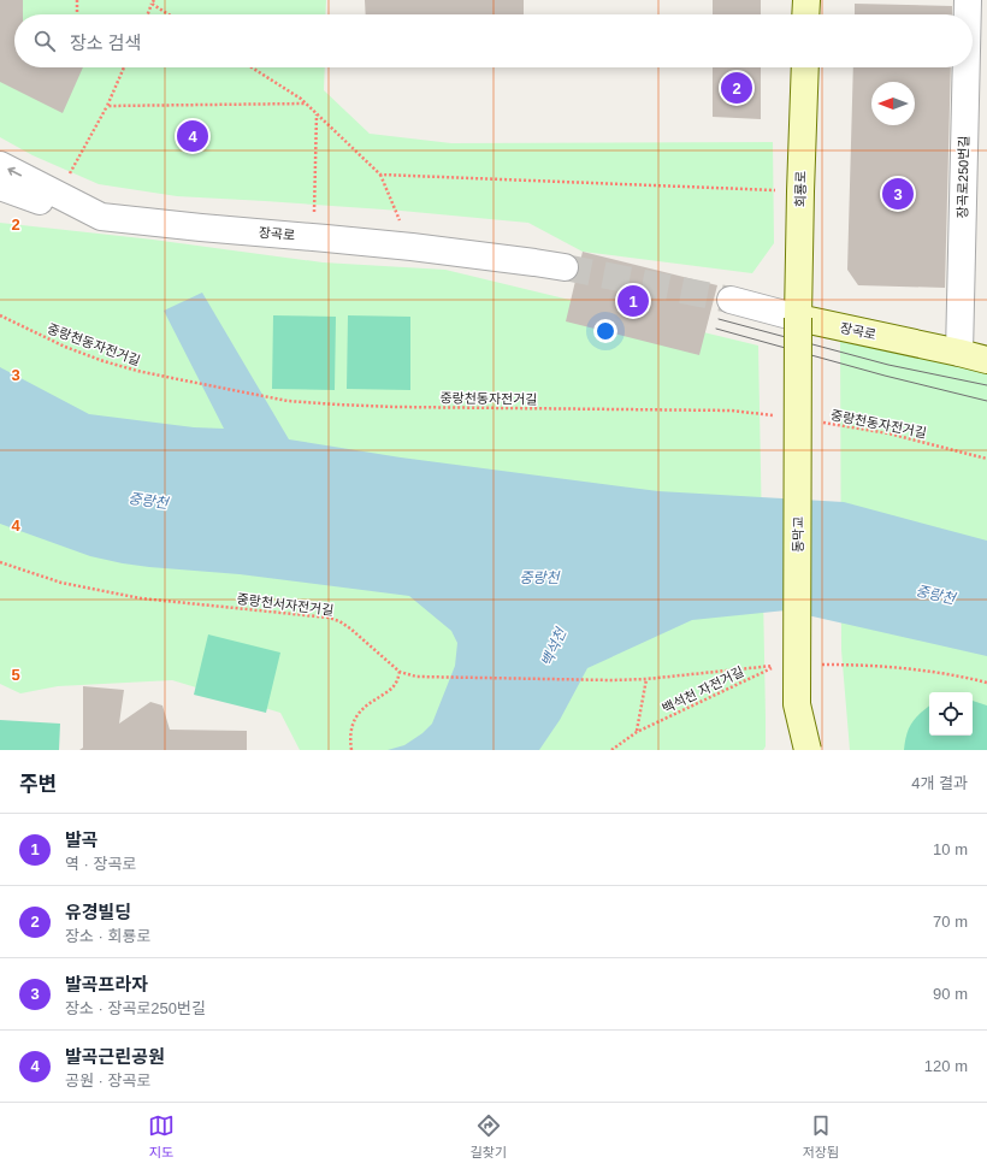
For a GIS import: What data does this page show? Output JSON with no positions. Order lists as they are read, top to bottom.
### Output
{
  "streets": {
    "street": [
      "장곡로250번길",
      "회룡로",
      "장곡로",
      "동막교"
    ],
    "path": ["중랑천동자전거길", "중랑천서자전거길", "백석천 자전거길"]
  },
  "crossings": [
    ["장곡로250번길", "장곡로"],
    ["회룡로", "장곡로"],
    ["회룡로", "동막교"],
    ["장곡로", "동막교"]
  ],
  "water": ["중랑천", "백석천"],
  "north": "left",
  "page": {
    "search": "장소 검색",
    "pins": [
      "2",
      "4",
      "3",
      "1"
    ],
    "heading": ["주변", "4개 결과"],
    "list": [
      {
        "mark": "1",
        "name": "발곡",
        "note": "역 · 장곡로",
        "value": "10 m"
      },
      {
        "mark": "2",
        "name": "유경빌딩",
        "note": "장소 · 회룡로",
        "value": "70 m"
      },
      {
        "mark": "3",
        "name": "발곡프라자",
        "note": "장소 · 장곡로250번길",
        "value": "90 m"
      },
      {
        "mark": "4",
        "name": "발곡근린공원",
        "note": "공원 · 장곡로",
        "value": "120 m"
      }
    ],
    "nav": ["지도", "길찾기", "저장됨"]
  },
  "grid": {
    "rows": [
      "2",
      "3",
      "4",
      "5"
    ]
  }
}
